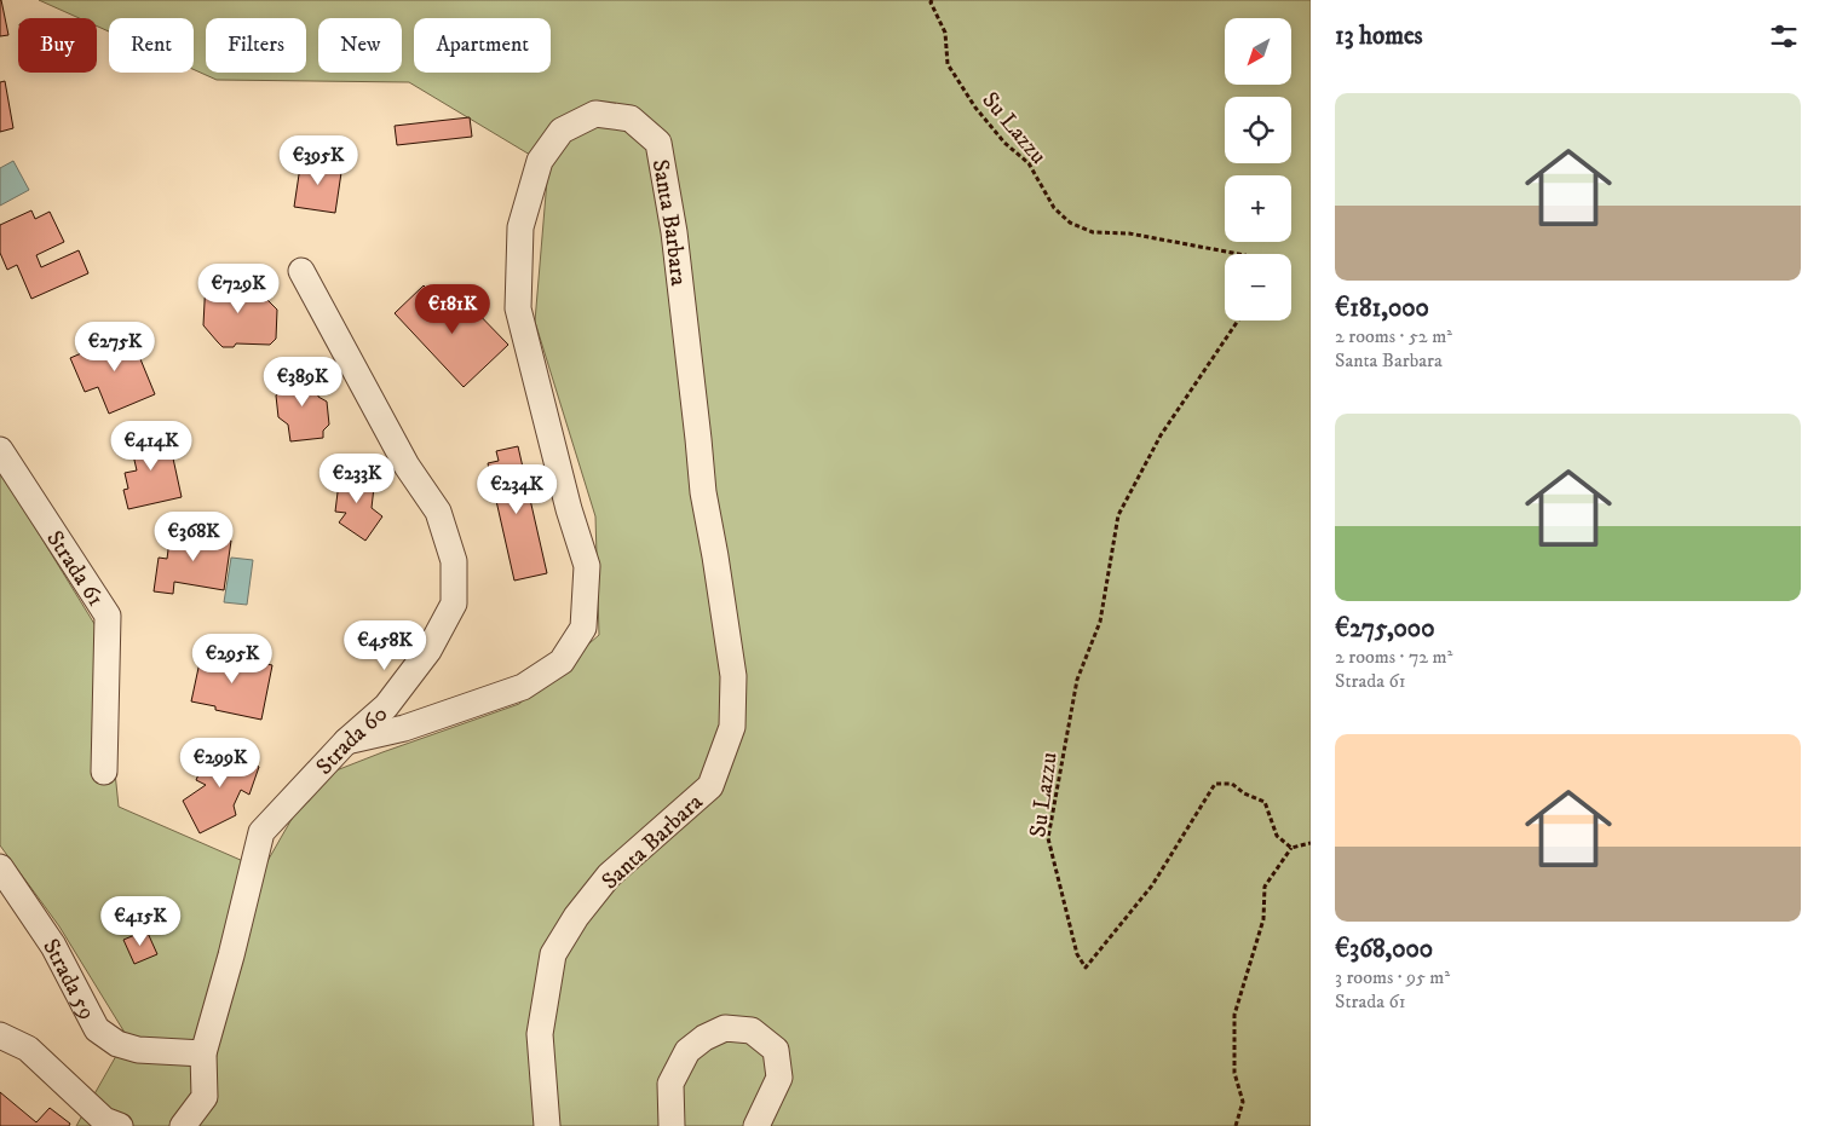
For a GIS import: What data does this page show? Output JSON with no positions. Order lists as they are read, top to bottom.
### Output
{
  "streets": {
    "street": [
      "Santa Barbara",
      "Strada 61",
      "Strada 60",
      "Strada 59"
    ],
    "path": ["Su Lazzu"]
  },
  "crossings": [
    ["Santa Barbara", "Strada 60"],
    ["Strada 60", "Strada 59"]
  ],
  "north": "bottom left",
  "page": {
    "heading": "13 homes",
    "map_buttons": ["+", "−"],
    "chip": [
      "Buy",
      "Rent",
      "Filters",
      "New",
      "Apartment"
    ],
    "list": [
      {
        "name": "€181,000",
        "note": "2 rooms · 52 m² · Santa Barbara"
      },
      {
        "name": "€275,000",
        "note": "2 rooms · 72 m² · Strada 61"
      },
      {
        "name": "€368,000",
        "note": "3 rooms · 95 m² · Strada 61"
      }
    ],
    "price": [
      "€395K",
      "€729K",
      "€181K",
      "€275K",
      "€389K",
      "€414K",
      "€233K",
      "€234K",
      "€368K",
      "€458K",
      "€295K",
      "€299K",
      "€415K"
    ]
  }
}
